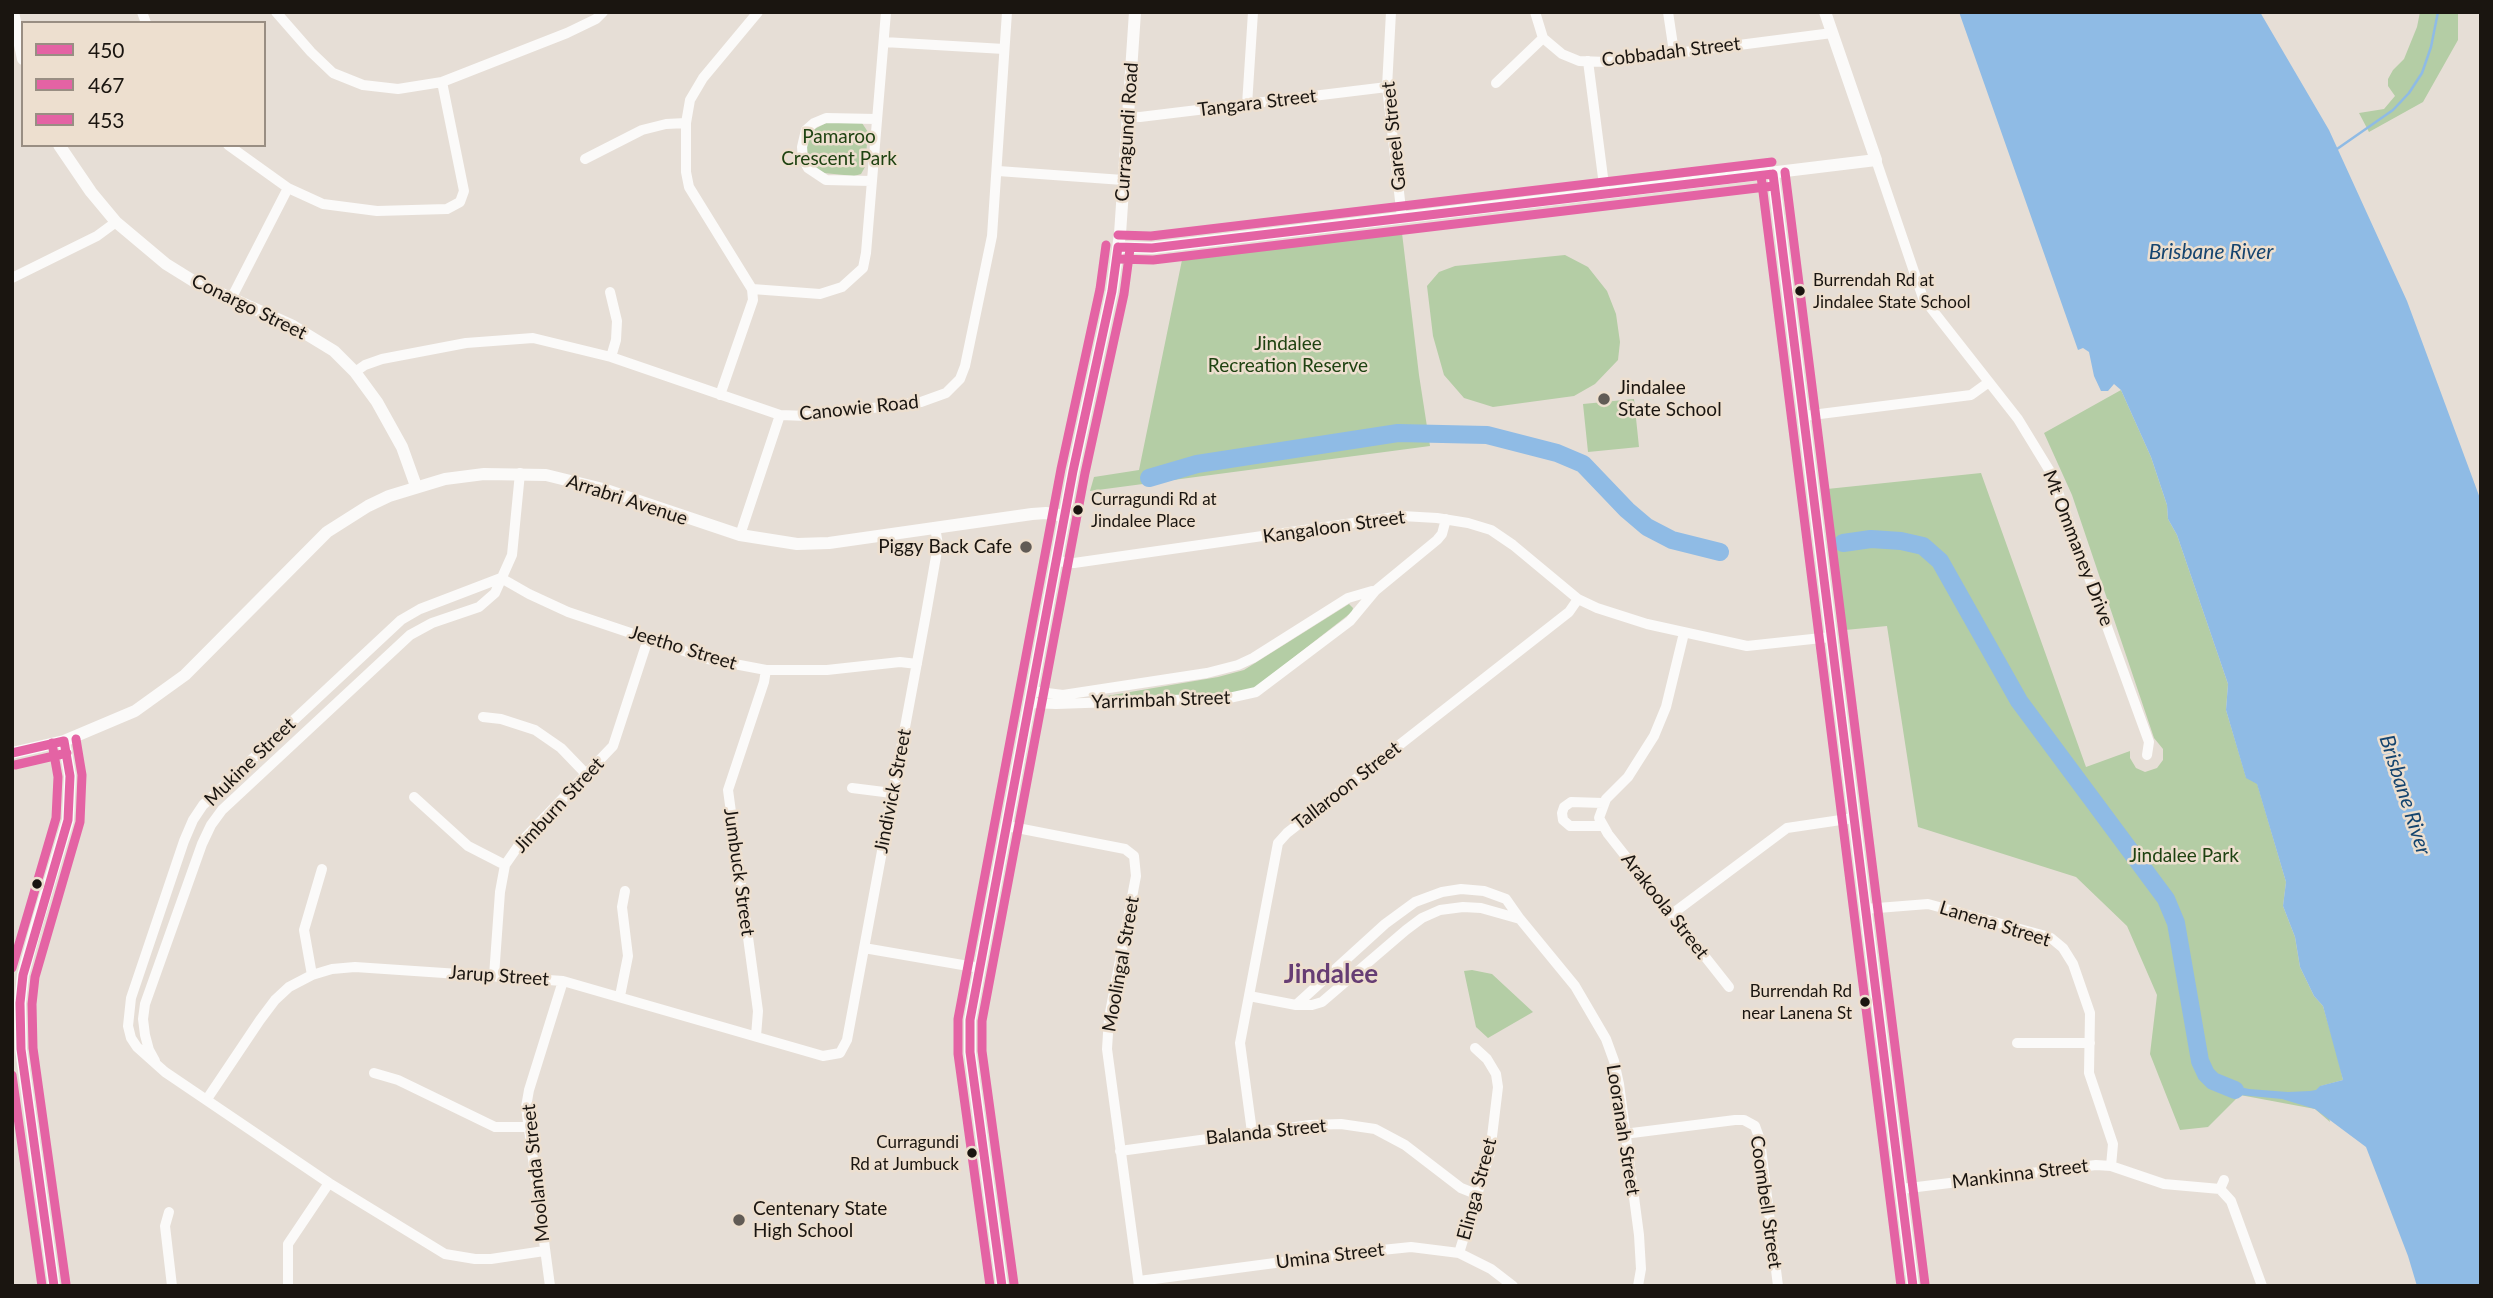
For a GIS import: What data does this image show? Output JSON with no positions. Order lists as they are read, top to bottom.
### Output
{
  "streets": {
    "street": [
      "Cobbadah Street",
      "Tangara Street",
      "Curragundi Road",
      "Gareel Street",
      "Conargo Street",
      "Canowie Road",
      "Arrabri Avenue",
      "Kangaloon Street",
      "Mt Ommaney Drive",
      "Jeetho Street",
      "Yarrimbah Street",
      "Mukine Street",
      "Tallaroon Street",
      "Jindivick Street",
      "Jimburn Street",
      "Jumbuck Street",
      "Arakoola Street",
      "Lanena Street",
      "Moolingal Street",
      "Jarup Street",
      "Looranah Street",
      "Balanda Street",
      "Moolanda Street",
      "Mankinna Street",
      "Elinga Street",
      "Coombell Street",
      "Umina Street"
    ]
  },
  "crossings": [
    ["Cobbadah Street", "Mt Ommaney Drive"],
    ["Tangara Street", "Curragundi Road"],
    ["Tangara Street", "Gareel Street"],
    ["Curragundi Road", "Arrabri Avenue"],
    ["Curragundi Road", "Kangaloon Street"],
    ["Curragundi Road", "Yarrimbah Street"],
    ["Curragundi Road", "Moolingal Street"],
    ["Conargo Street", "Canowie Road"],
    ["Conargo Street", "Arrabri Avenue"],
    ["Arrabri Avenue", "Mukine Street"],
    ["Arrabri Avenue", "Jindivick Street"],
    ["Kangaloon Street", "Yarrimbah Street"],
    ["Kangaloon Street", "Tallaroon Street"],
    ["Jeetho Street", "Mukine Street"],
    ["Jeetho Street", "Jindivick Street"],
    ["Jeetho Street", "Jimburn Street"],
    ["Jeetho Street", "Jumbuck Street"],
    ["Mukine Street", "Jarup Street"],
    ["Mukine Street", "Moolanda Street"],
    ["Tallaroon Street", "Balanda Street"],
    ["Jindivick Street", "Jarup Street"],
    ["Jimburn Street", "Jarup Street"],
    ["Jumbuck Street", "Jarup Street"],
    ["Lanena Street", "Mankinna Street"],
    ["Moolingal Street", "Balanda Street"],
    ["Moolingal Street", "Umina Street"],
    ["Jarup Street", "Moolanda Street"],
    ["Looranah Street", "Coombell Street"],
    ["Balanda Street", "Elinga Street"],
    ["Elinga Street", "Umina Street"]
  ],
  "districts": ["Jindalee"],
  "water": ["Brisbane River"],
  "parks": ["Pamaroo Crescent Park", "Jindalee Recreation Reserve", "Jindalee Park"],
  "places": [
    "Burrendah Rd at Jindalee State School",
    "Jindalee State School",
    "Curragundi Rd at Jindalee Place",
    "Piggy Back Cafe",
    "Burrendah Rd near Lanena St",
    "Curragundi Rd at Jumbuck",
    "Centenary State High School"
  ],
  "lines": ["transit line 453", "transit line 450", "transit line 467"],
  "legend": ["450", "467", "453"]
}
